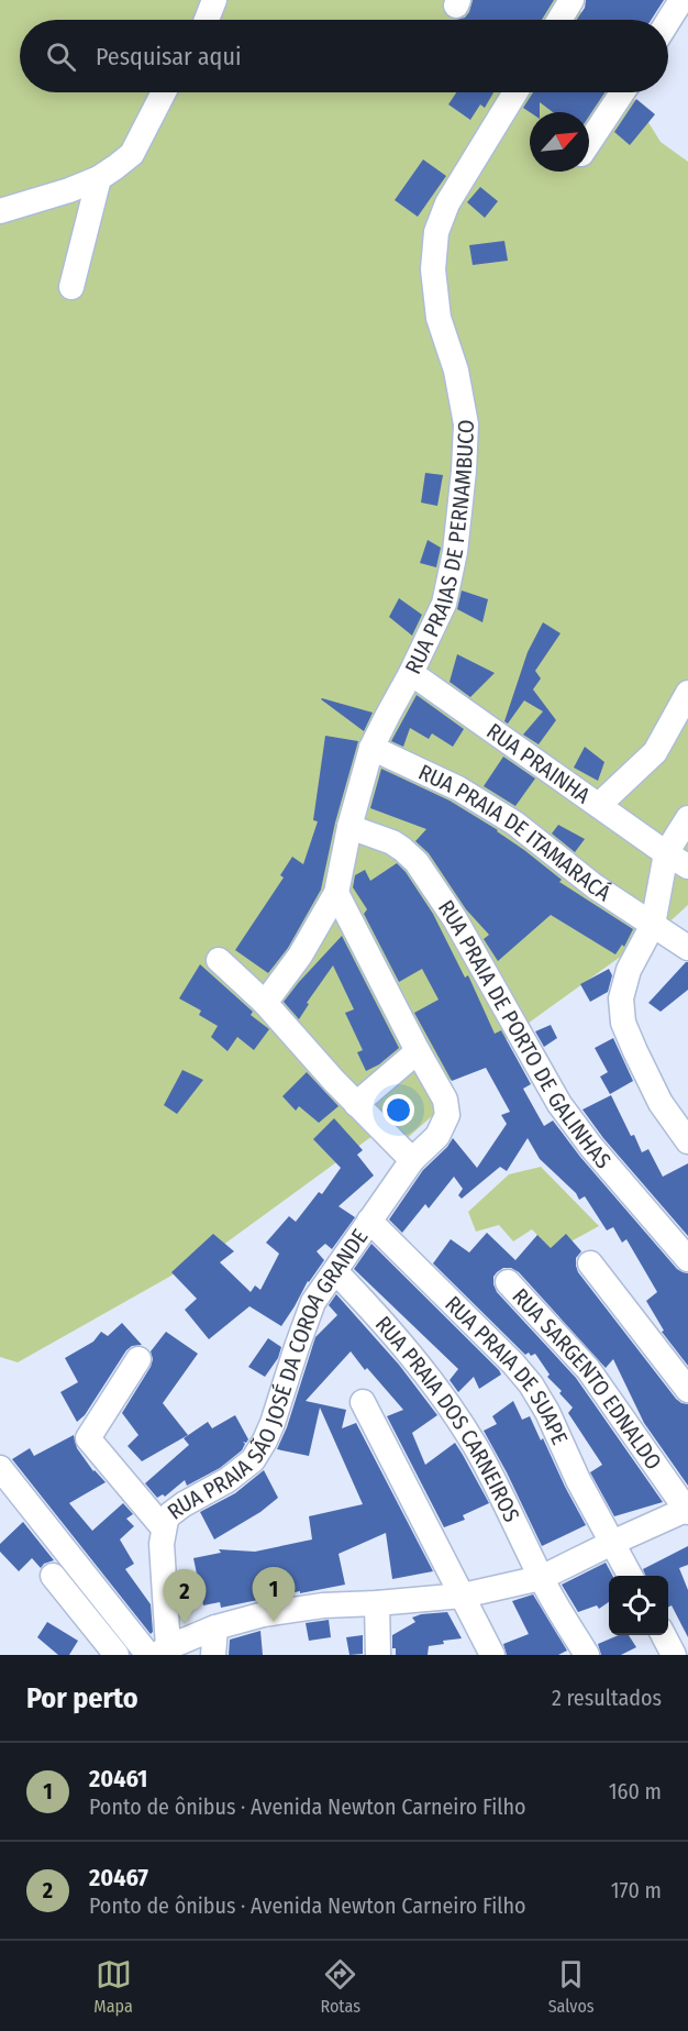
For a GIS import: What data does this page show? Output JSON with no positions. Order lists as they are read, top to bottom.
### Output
{
  "streets": {
    "street": [
      "RUA PRAIAS DE PERNAMBUCO",
      "RUA PRAINHA",
      "RUA PRAIA DE ITAMARACÁ",
      "RUA PRAIA DE PORTO DE GALINHAS",
      "RUA PRAIA DE SUAPE",
      "RUA PRAIA SÃO JOSÉ DA COROA GRANDE",
      "RUA SARGENTO EDNALDO",
      "RUA PRAIA DOS CARNEIROS"
    ]
  },
  "crossings": [
    ["RUA PRAIAS DE PERNAMBUCO", "RUA PRAINHA"],
    ["RUA PRAIAS DE PERNAMBUCO", "RUA PRAIA DE ITAMARACÁ"],
    ["RUA PRAIAS DE PERNAMBUCO", "RUA PRAIA DE PORTO DE GALINHAS"],
    ["RUA PRAIA DE SUAPE", "RUA PRAIA SÃO JOSÉ DA COROA GRANDE"],
    ["RUA PRAIA SÃO JOSÉ DA COROA GRANDE", "RUA PRAIA DOS CARNEIROS"]
  ],
  "north": "top right",
  "page": {
    "search": "Pesquisar aqui",
    "pins": ["1", "2"],
    "heading": ["Por perto", "2 resultados"],
    "list": [
      {
        "mark": "1",
        "name": "20461",
        "note": "Ponto de ônibus · Avenida Newton Carneiro Filho",
        "value": "160 m"
      },
      {
        "mark": "2",
        "name": "20467",
        "note": "Ponto de ônibus · Avenida Newton Carneiro Filho",
        "value": "170 m"
      }
    ],
    "nav": ["Mapa", "Rotas", "Salvos"]
  }
}
